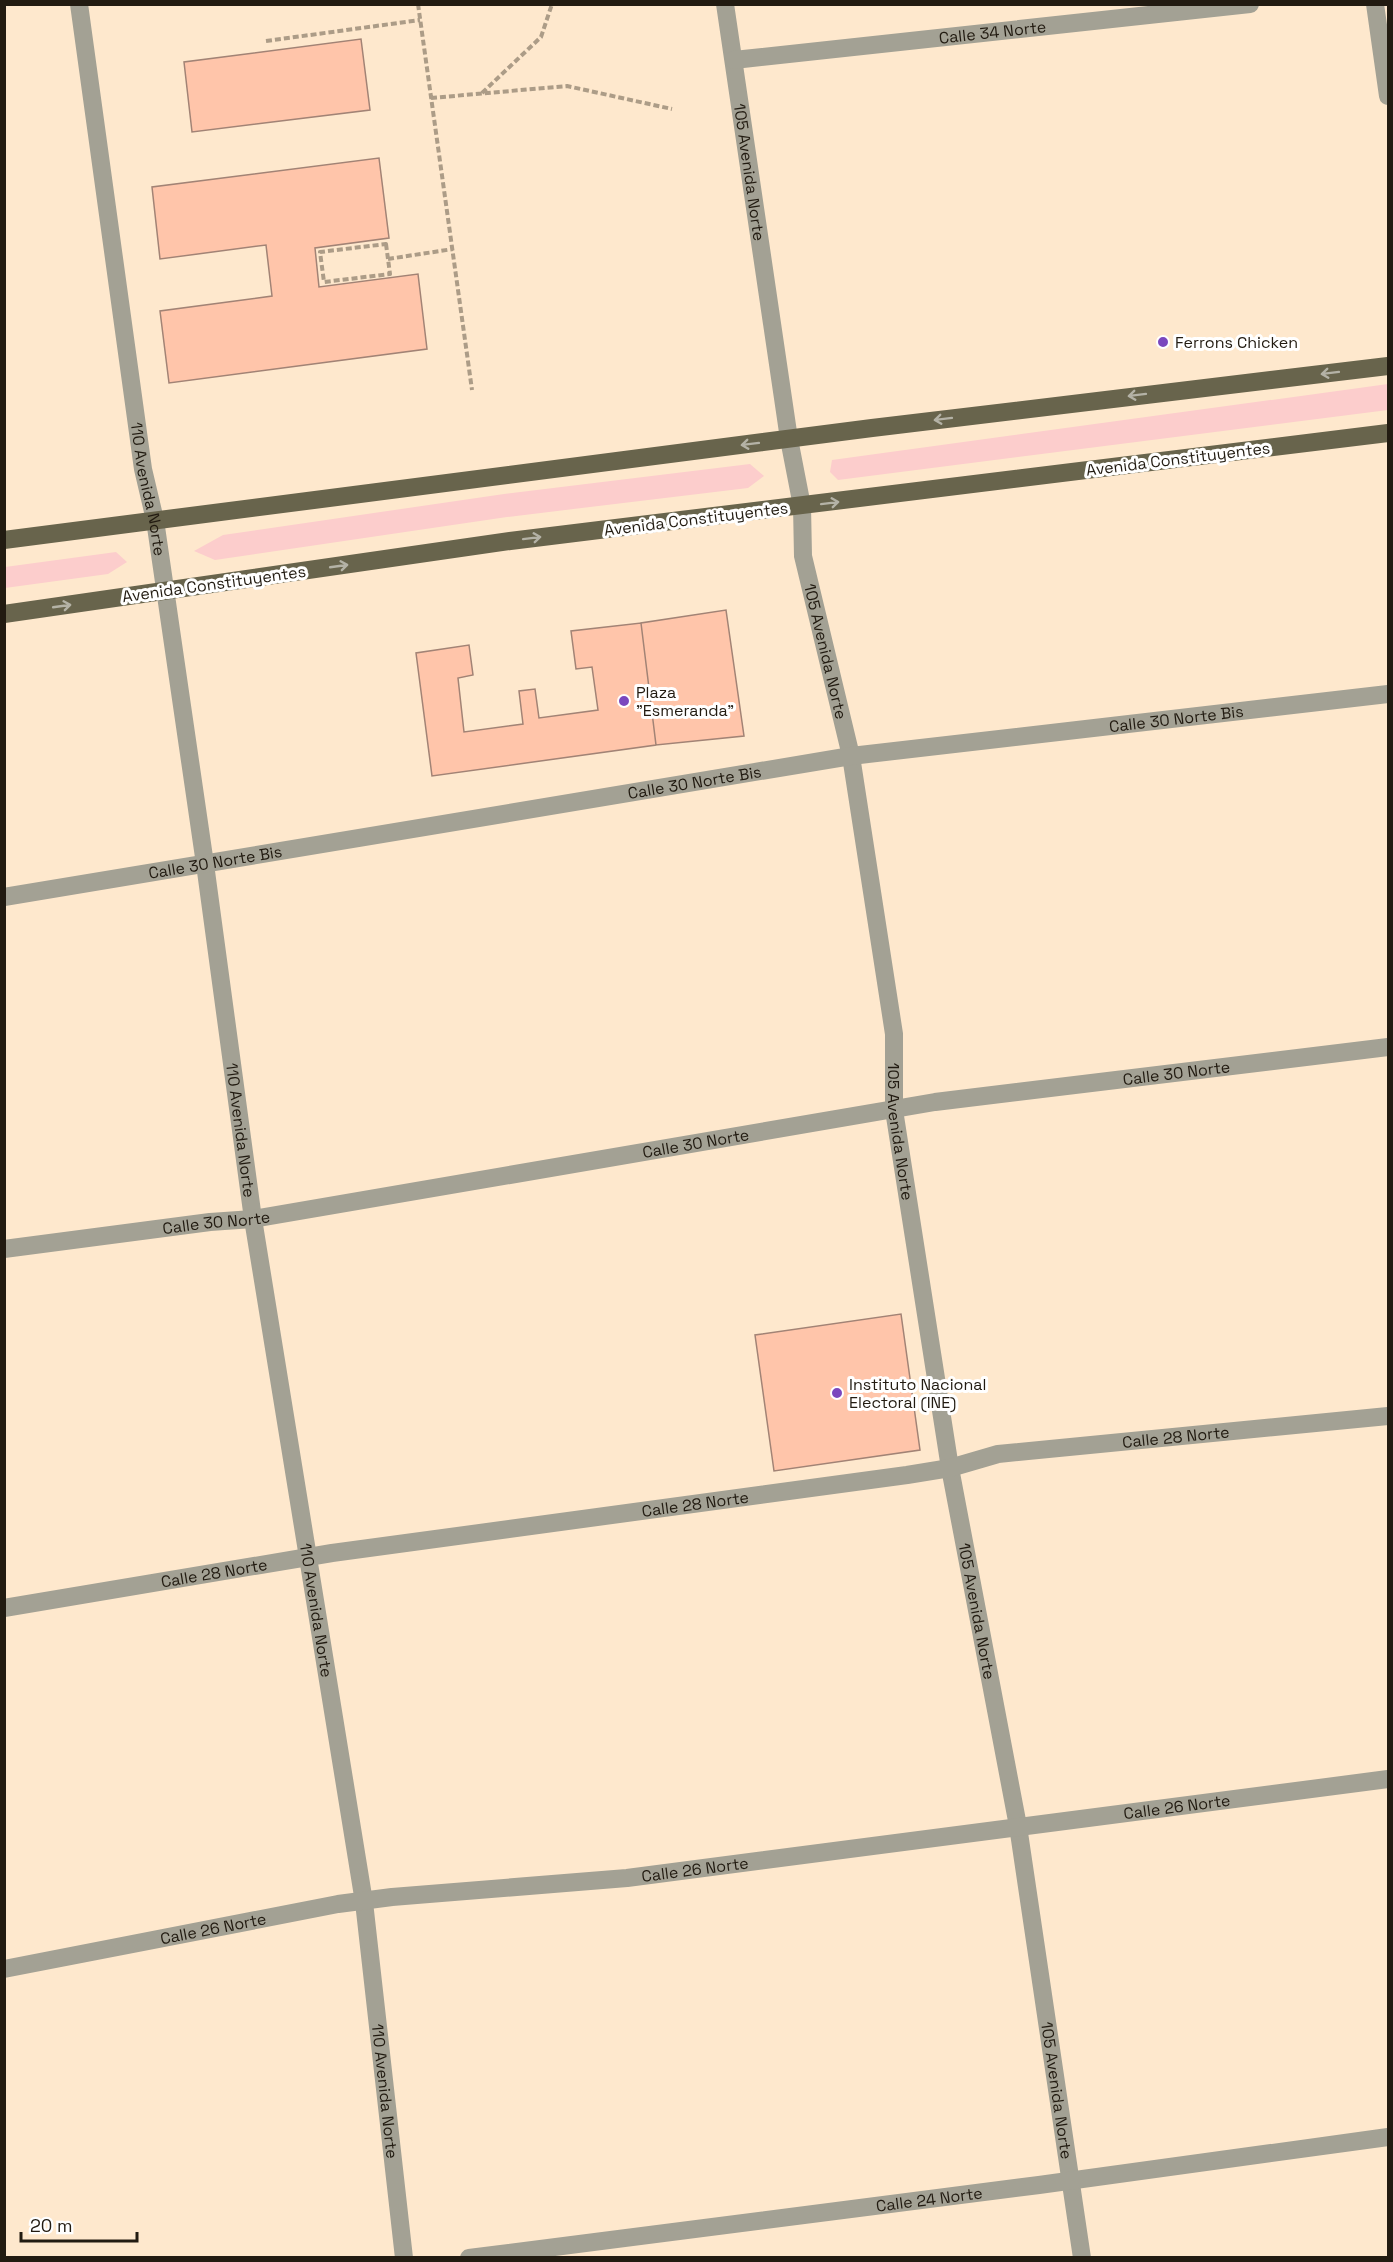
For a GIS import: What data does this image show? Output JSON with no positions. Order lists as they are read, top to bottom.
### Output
{
  "streets": {
    "main road": ["Avenida Constituyentes"],
    "street": [
      "Calle 34 Norte",
      "105 Avenida Norte",
      "110 Avenida Norte",
      "Calle 30 Norte Bis",
      "Calle 30 Norte",
      "Calle 28 Norte",
      "Calle 26 Norte",
      "Calle 24 Norte"
    ]
  },
  "crossings": [
    ["Calle 34 Norte", "105 Avenida Norte"],
    ["105 Avenida Norte", "Avenida Constituyentes"],
    ["105 Avenida Norte", "Calle 30 Norte Bis"],
    ["105 Avenida Norte", "Calle 30 Norte"],
    ["105 Avenida Norte", "Calle 28 Norte"],
    ["105 Avenida Norte", "Calle 26 Norte"],
    ["105 Avenida Norte", "Calle 24 Norte"],
    ["Avenida Constituyentes", "110 Avenida Norte"],
    ["110 Avenida Norte", "Calle 30 Norte Bis"],
    ["110 Avenida Norte", "Calle 30 Norte"],
    ["110 Avenida Norte", "Calle 28 Norte"],
    ["110 Avenida Norte", "Calle 26 Norte"]
  ],
  "places": ["Ferrons Chicken", "Plaza \"Esmeranda\"", "Instituto Nacional Electoral (INE)"],
  "scale_bar": "20 m"
}
